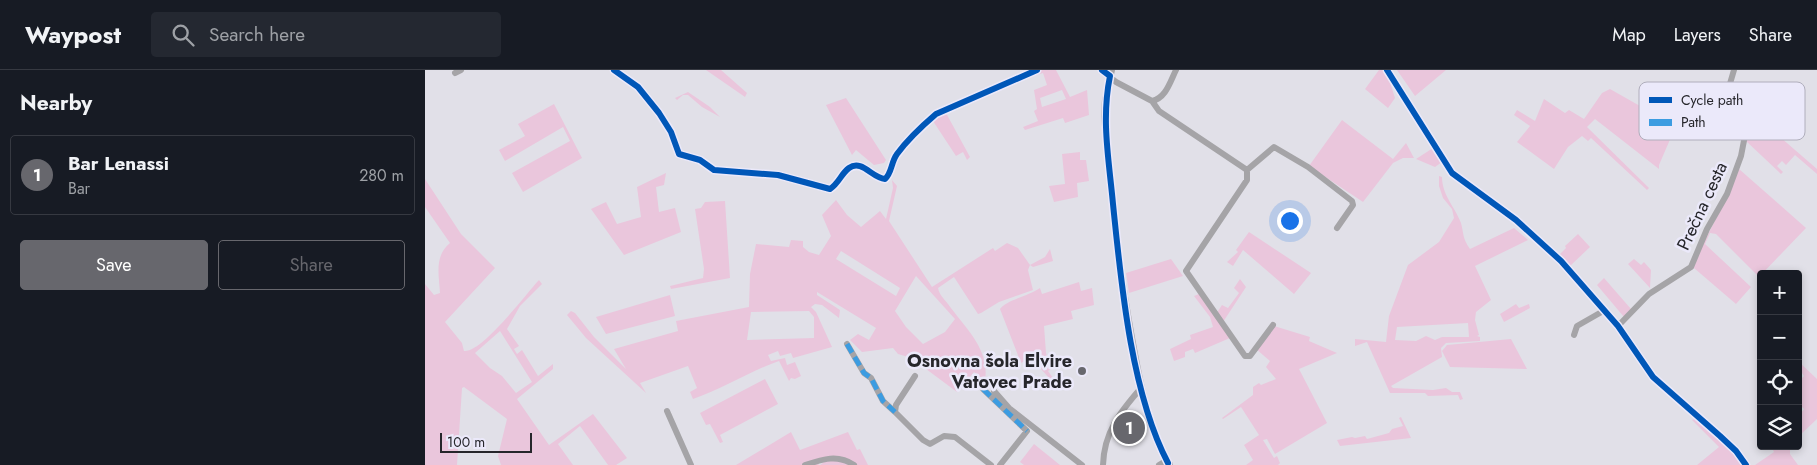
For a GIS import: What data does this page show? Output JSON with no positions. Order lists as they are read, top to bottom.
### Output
{
  "streets": {
    "street": ["Prečna cesta"]
  },
  "places": ["Osnovna šola Elvire Vatovec Prade"],
  "legend": ["Cycle path", "Path"],
  "scale_bar": "100 m",
  "page": {
    "header": "Waypost",
    "search": "Search here",
    "nav": ["Map", "Layers", "Share"],
    "heading": "Nearby",
    "list": [
      {
        "mark": "1",
        "name": "Bar Lenassi",
        "note": "Bar",
        "value": "280 m"
      }
    ],
    "buttons": ["Save", "Share"],
    "map_buttons": ["+", "−"],
    "pins": "1",
    "scale": "100 m"
  }
}
